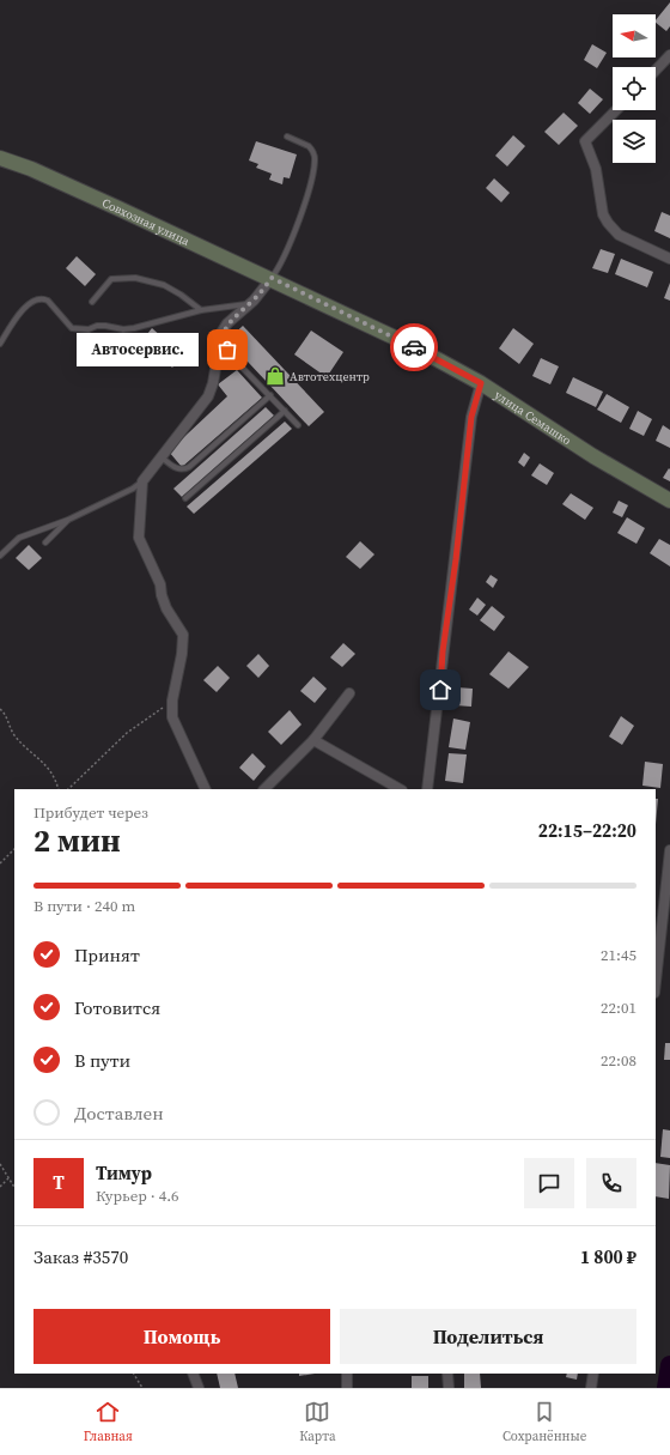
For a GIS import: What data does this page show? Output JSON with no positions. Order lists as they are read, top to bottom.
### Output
{
  "streets": {
    "main road": ["Совхозная улица", "улица Семашко"]
  },
  "crossings": [
    ["Совхозная улица", "улица Семашко"]
  ],
  "places": {
    "other": ["Автосервис."],
    "shop": ["Автотехцентр"]
  },
  "north": "left",
  "page": {
    "bubble": "Автосервис.",
    "heading": ["2 мин", "Прибудет через", "22:15–22:20"],
    "panel": [
      "Тимур",
      "Курьер · 4.6",
      "Заказ #3570",
      "1 800 ₽"
    ],
    "bar": "В пути · 240 m",
    "list": [
      ["Принят", "21:45"],
      ["Готовится", "22:01"],
      ["В пути", "22:08"],
      "Доставлен"
    ],
    "round": "Т",
    "buttons": ["Помощь", "Поделиться"],
    "tabs": ["Главная", "Карта", "Сохранённые"]
  }
}
